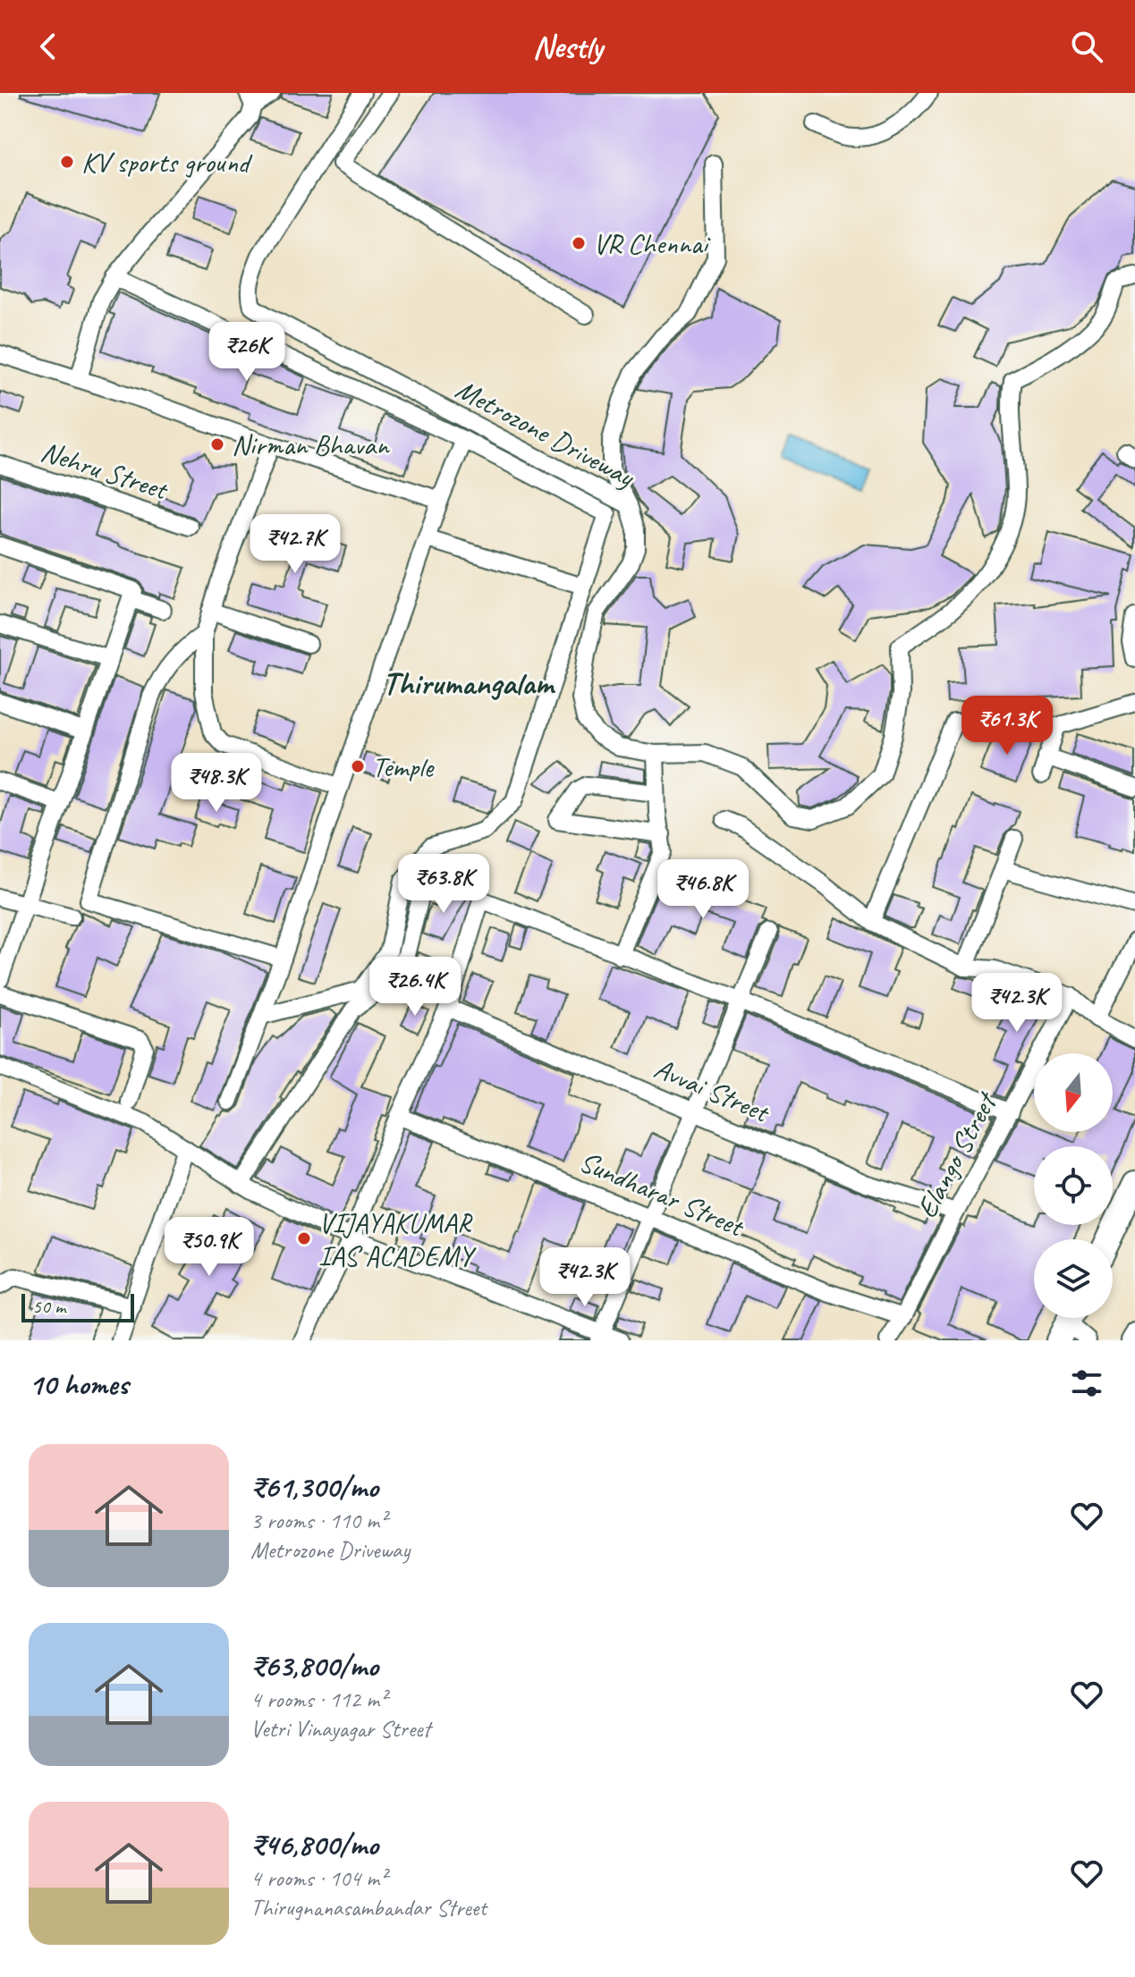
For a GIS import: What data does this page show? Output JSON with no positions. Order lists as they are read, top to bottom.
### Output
{
  "streets": {
    "street": [
      "Metrozone Driveway",
      "Nehru Street",
      "Avvai Street",
      "Elango Street",
      "Sundharar Street"
    ]
  },
  "crossings": [
    ["Avvai Street", "Elango Street"],
    ["Elango Street", "Sundharar Street"]
  ],
  "districts": ["Thirumangalam"],
  "places": [
    "KV sports ground",
    "VR Chennai",
    "Nirman Bhavan",
    "Temple",
    "VIJAYAKUMAR IAS ACADEMY"
  ],
  "scale_bar": "50 m",
  "north": "bottom",
  "page": {
    "header": "Nestly",
    "price": [
      "₹26K",
      "₹42.7K",
      "₹61.3K",
      "₹48.3K",
      "₹63.8K",
      "₹46.8K",
      "₹26.4K",
      "₹42.3K",
      "₹50.9K",
      "₹42.3K"
    ],
    "scale": "50 m",
    "heading": "10 homes",
    "list": [
      {
        "name": "₹61,300/mo",
        "note": "3 rooms · 110 m² · Metrozone Driveway"
      },
      {
        "name": "₹63,800/mo",
        "note": "4 rooms · 112 m² · Vetri Vinayagar Street"
      },
      {
        "name": "₹46,800/mo",
        "note": "4 rooms · 104 m² · Thirugnanasambandar Street"
      }
    ]
  }
}
